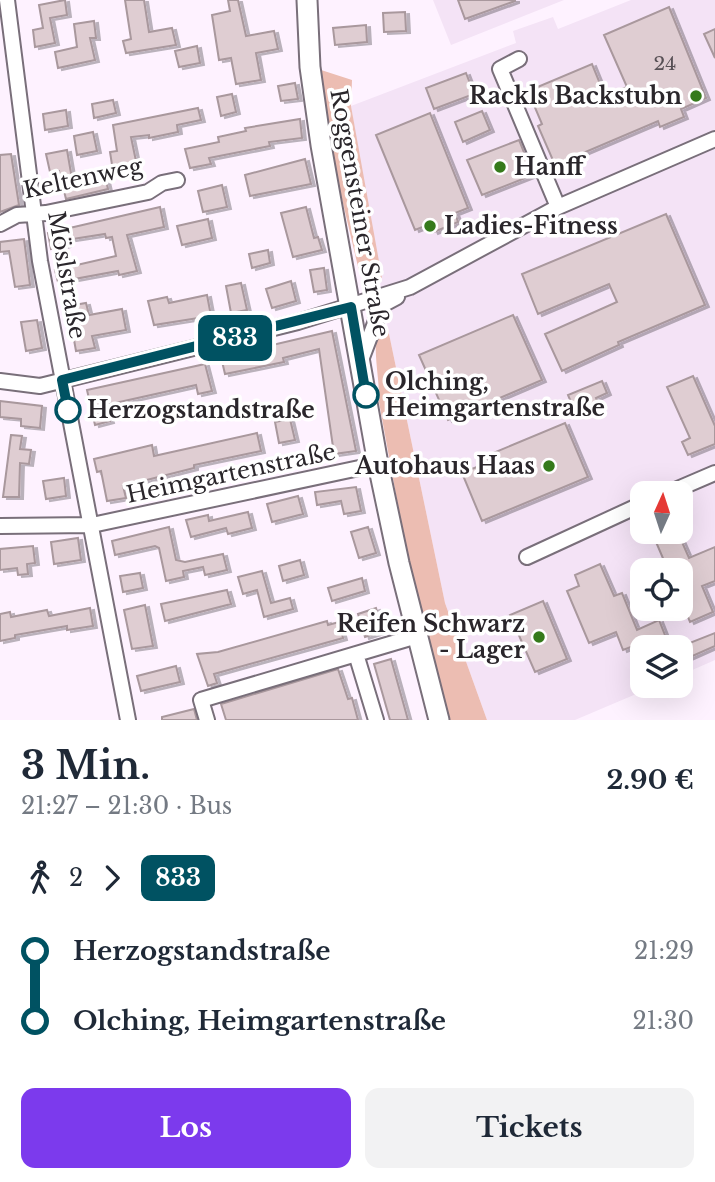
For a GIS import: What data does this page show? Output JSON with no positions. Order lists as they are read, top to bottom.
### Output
{
  "streets": {
    "main road": ["Roggensteiner Straße"],
    "street": ["Keltenweg", "Möslstraße", "Heimgartenstraße"]
  },
  "crossings": [
    ["Keltenweg", "Möslstraße"],
    ["Roggensteiner Straße", "Heimgartenstraße"],
    ["Möslstraße", "Heimgartenstraße"]
  ],
  "places": [
    "Rackls Backstubn",
    "Hanff",
    "Ladies-Fitness",
    "Olching, Heimgartenstraße",
    "Herzogstandstraße",
    "Autohaus Haas",
    "Reifen Schwarz - Lager"
  ],
  "lines": ["bus line 833"],
  "house_numbers": ["24"],
  "north": "top",
  "page": {
    "on_map": "833",
    "heading": ["3 Min.", "21:27 – 21:30 · Bus", "2.90 €"],
    "legs": ["2", "833"],
    "list": [
      {
        "name": "Herzogstandstraße",
        "value": "21:29"
      },
      {
        "name": "Olching, Heimgartenstraße",
        "value": "21:30"
      }
    ],
    "buttons": ["Los", "Tickets"]
  }
}
